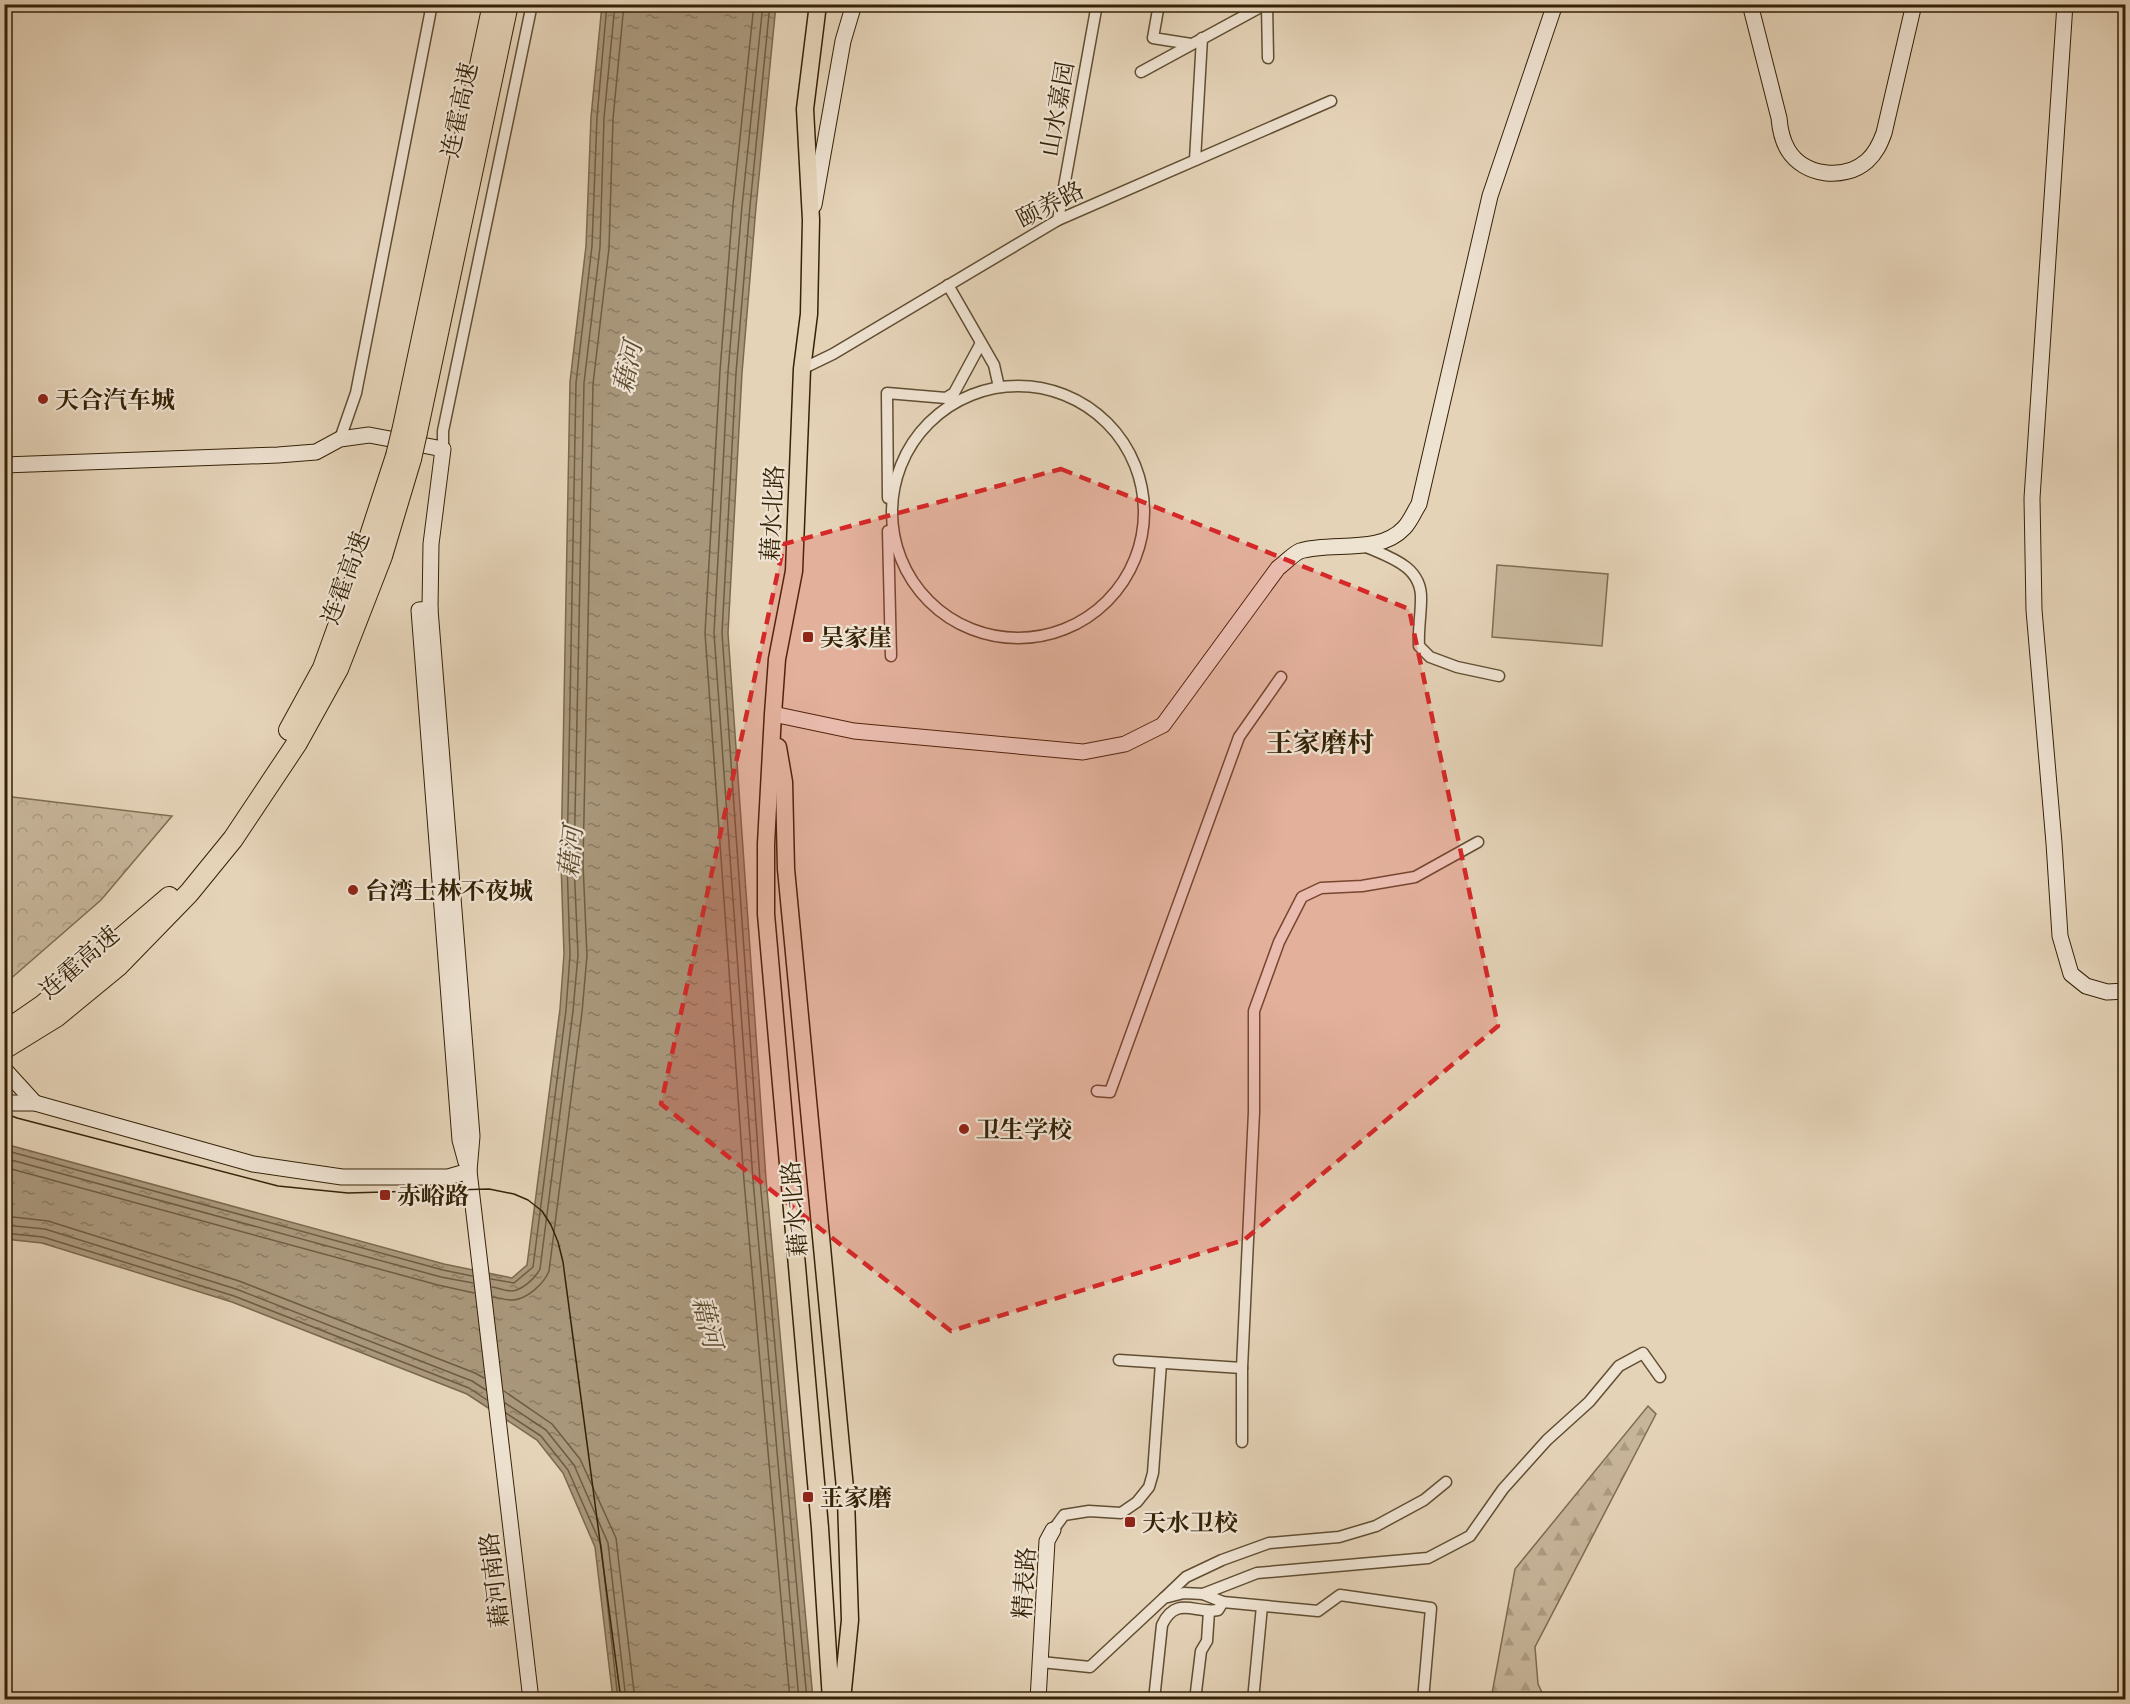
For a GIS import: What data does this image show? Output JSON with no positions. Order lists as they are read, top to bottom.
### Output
{
  "streets": {
    "highway": ["连霍高速"],
    "main road": ["藉水北路"],
    "street": [
      "山水嘉园",
      "颐养路",
      "藉河南路",
      "精表路"
    ]
  },
  "crossings": [
    ["山水嘉园", "颐养路"],
    ["颐养路", "藉水北路"]
  ],
  "districts": ["王家磨村"],
  "water": ["藉河"],
  "places": {
    "other": ["天合汽车城", "台湾士林不夜城", "卫生学校"],
    "transit": [
      "吴家崖",
      "赤峪路",
      "王家磨",
      "天水卫校"
    ]
  }
}
